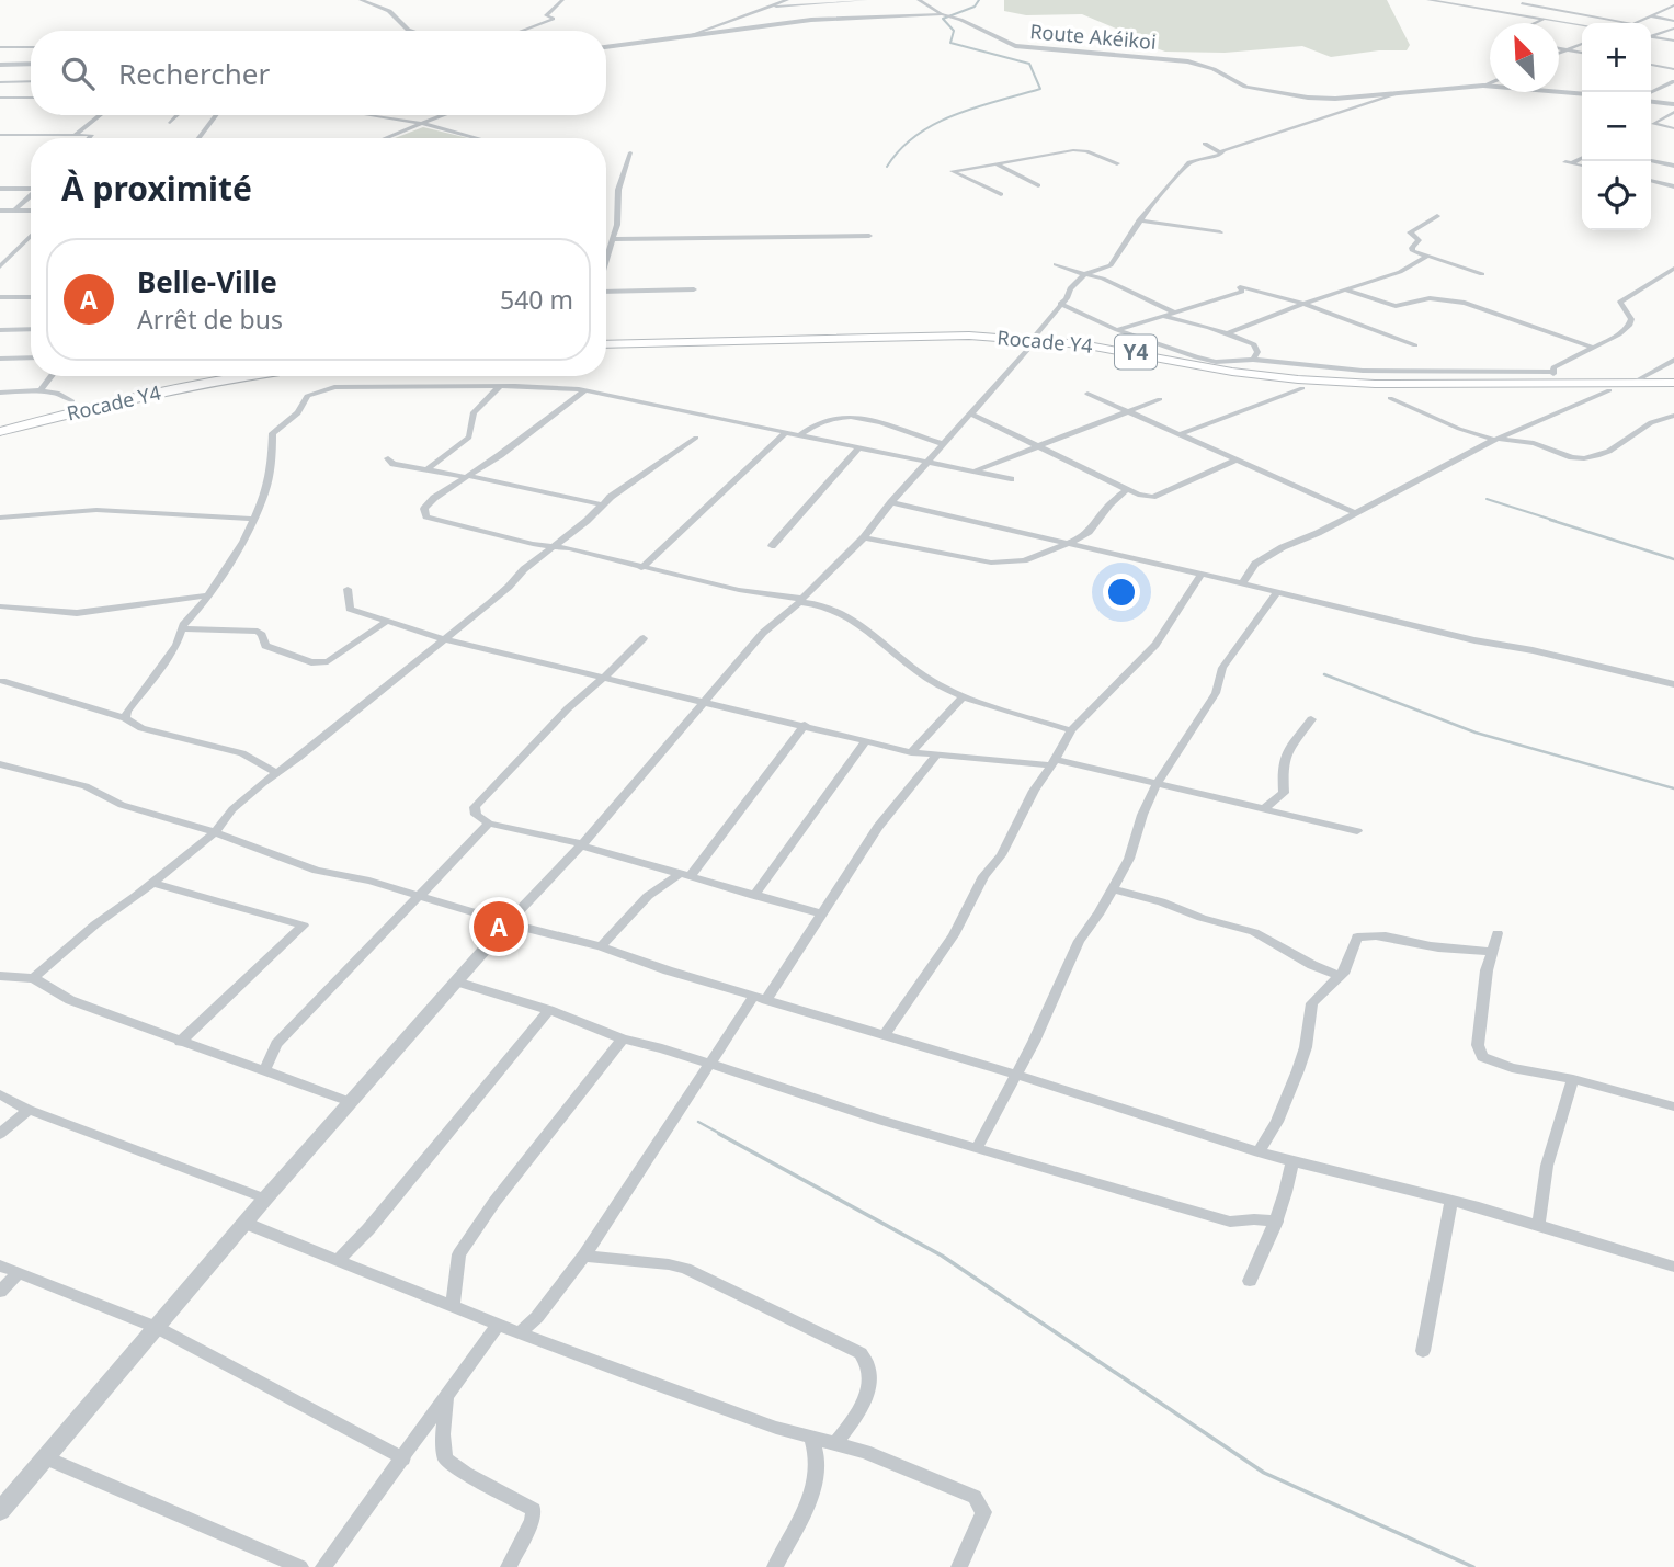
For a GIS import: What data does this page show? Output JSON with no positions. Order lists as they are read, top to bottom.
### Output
{
  "streets": {
    "highway": ["Rocade Y4", "Y4"],
    "street": ["Route Akéikoi"]
  },
  "north": "top left",
  "page": {
    "map_buttons": ["+", "−"],
    "search": "Rechercher",
    "heading": "À proximité",
    "list": [
      {
        "mark": "A",
        "name": "Belle-Ville",
        "note": "Arrêt de bus",
        "value": "540 m"
      }
    ],
    "pins": "A"
  }
}
